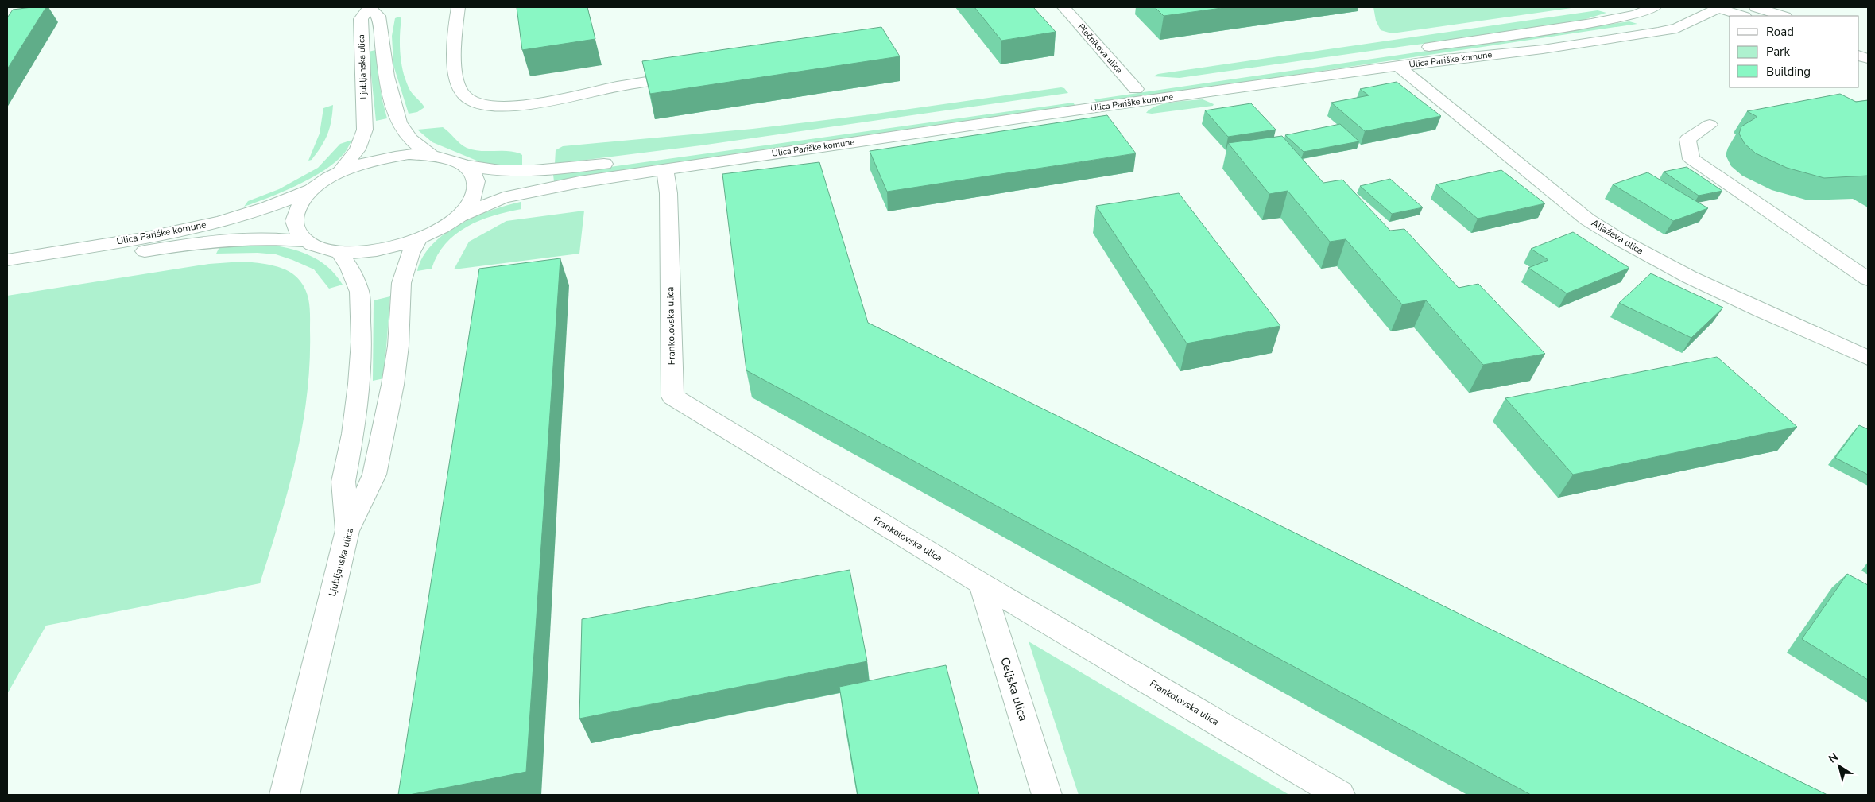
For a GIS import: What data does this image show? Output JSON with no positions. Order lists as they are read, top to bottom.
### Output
{
  "streets": {
    "street": [
      "Plečnikova ulica",
      "Ulica Pariške komune",
      "Ljubljanska ulica",
      "Aljaževa ulica",
      "Frankolovska ulica",
      "Celjska ulica"
    ]
  },
  "crossings": [
    ["Ulica Pariške komune", "Ljubljanska ulica"],
    ["Ulica Pariške komune", "Aljaževa ulica"],
    ["Ulica Pariške komune", "Frankolovska ulica"],
    ["Frankolovska ulica", "Celjska ulica"]
  ],
  "legend": ["Road", "Park", "Building"],
  "north": "top left"
}
